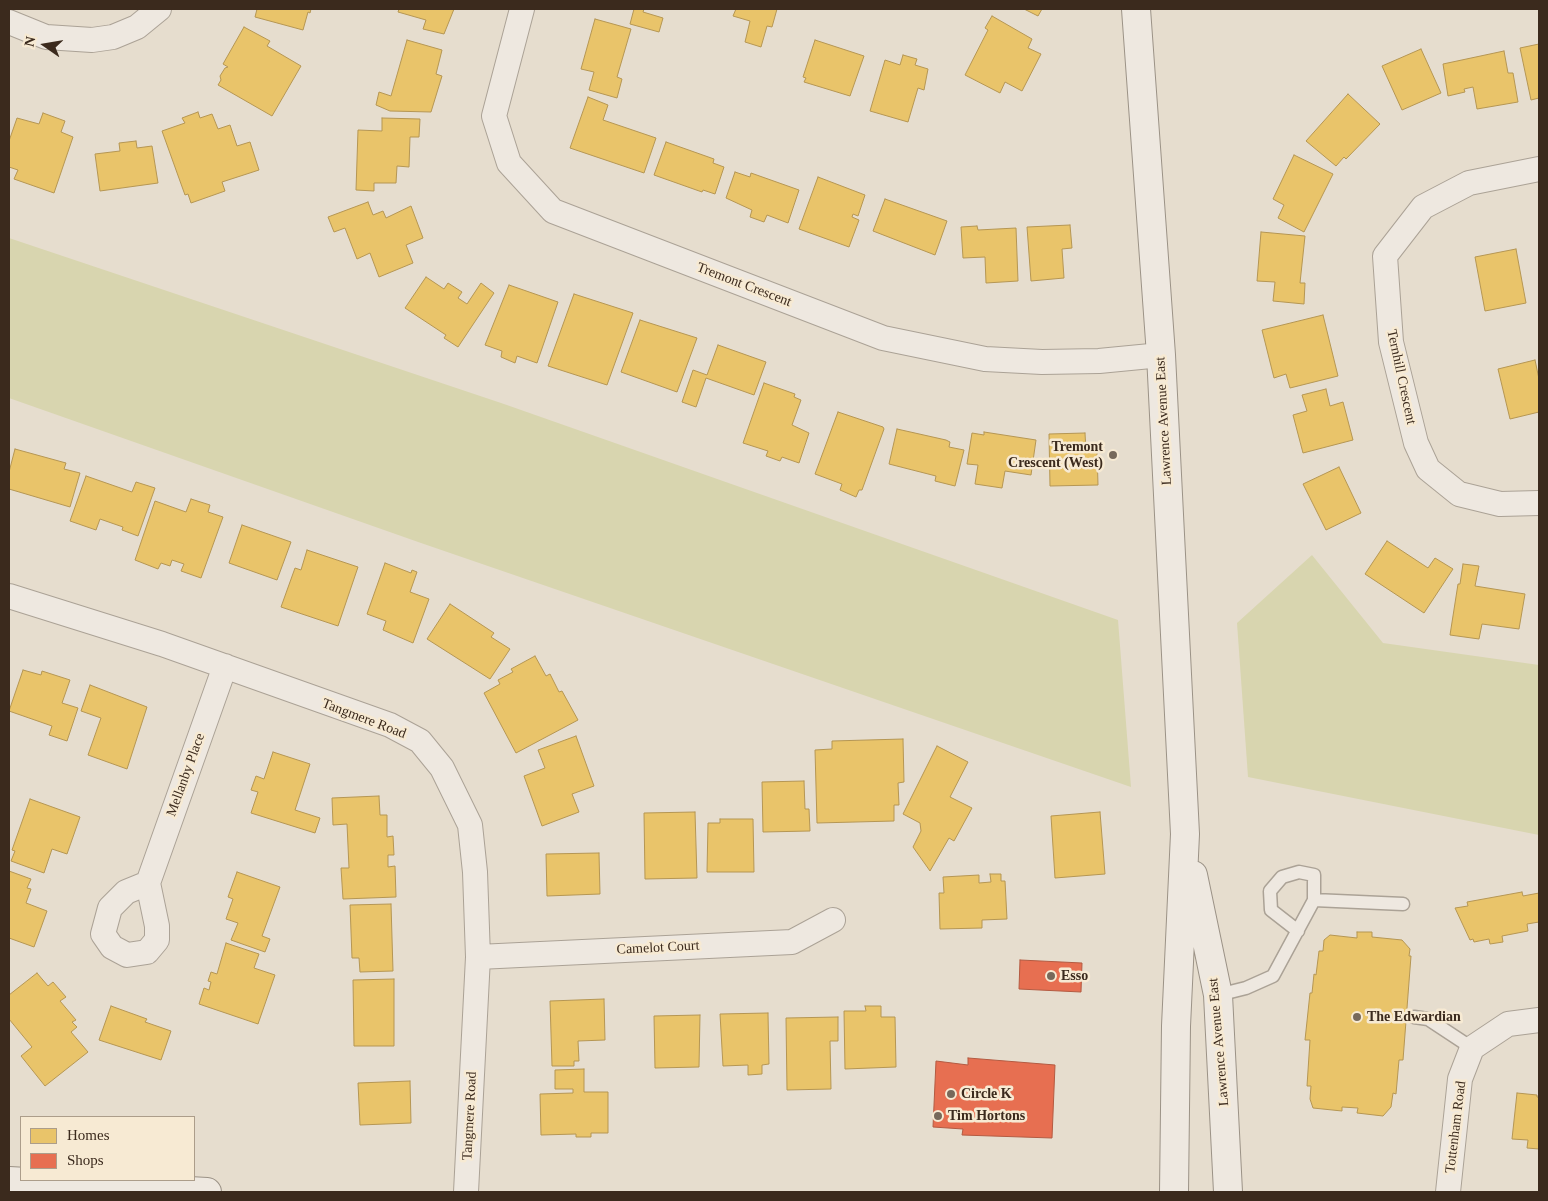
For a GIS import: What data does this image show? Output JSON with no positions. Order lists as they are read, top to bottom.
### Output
{
  "streets": {
    "main road": ["Lawrence Avenue East"],
    "street": [
      "Tremont Crescent",
      "Ternhill Crescent",
      "Tangmere Road",
      "Mellanby Place",
      "Camelot Court",
      "Tottenham Road"
    ]
  },
  "crossings": [
    ["Tremont Crescent", "Lawrence Avenue East"],
    ["Tangmere Road", "Mellanby Place"],
    ["Tangmere Road", "Camelot Court"]
  ],
  "places": [
    "Tremont Crescent (West)",
    "Esso",
    "The Edwardian",
    "Circle K",
    "Tim Hortons"
  ],
  "legend": ["Homes", "Shops"],
  "north": "left"
}
